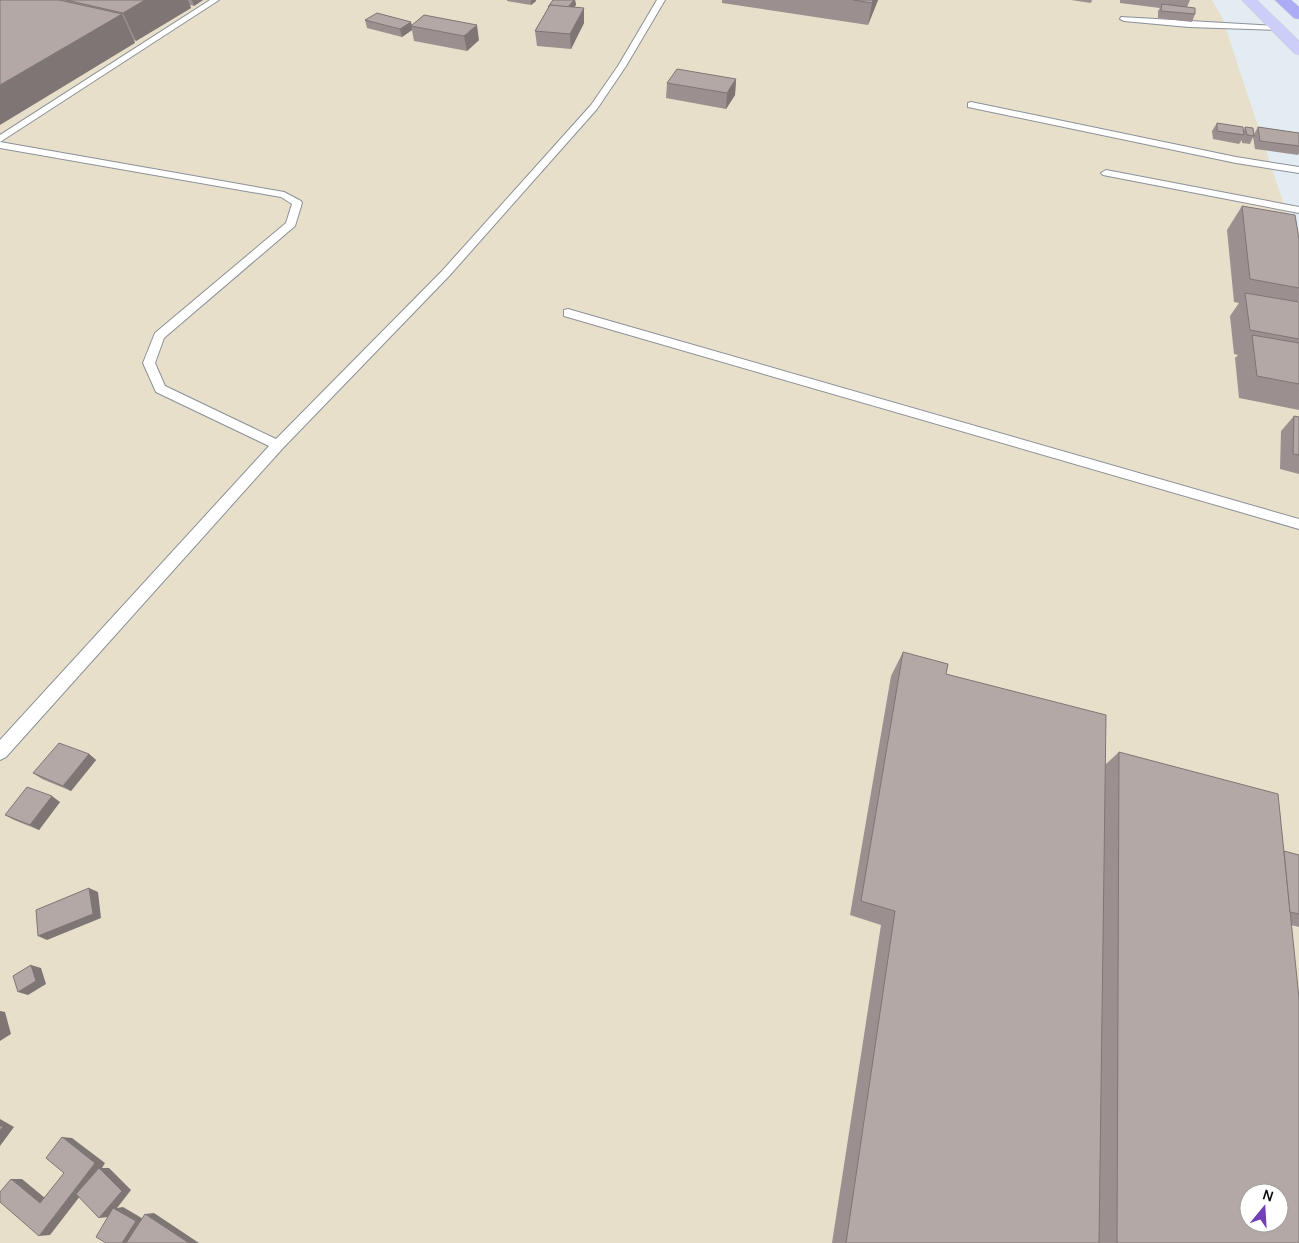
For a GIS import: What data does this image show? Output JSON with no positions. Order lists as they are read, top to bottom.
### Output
{
  "north": "top"
}
